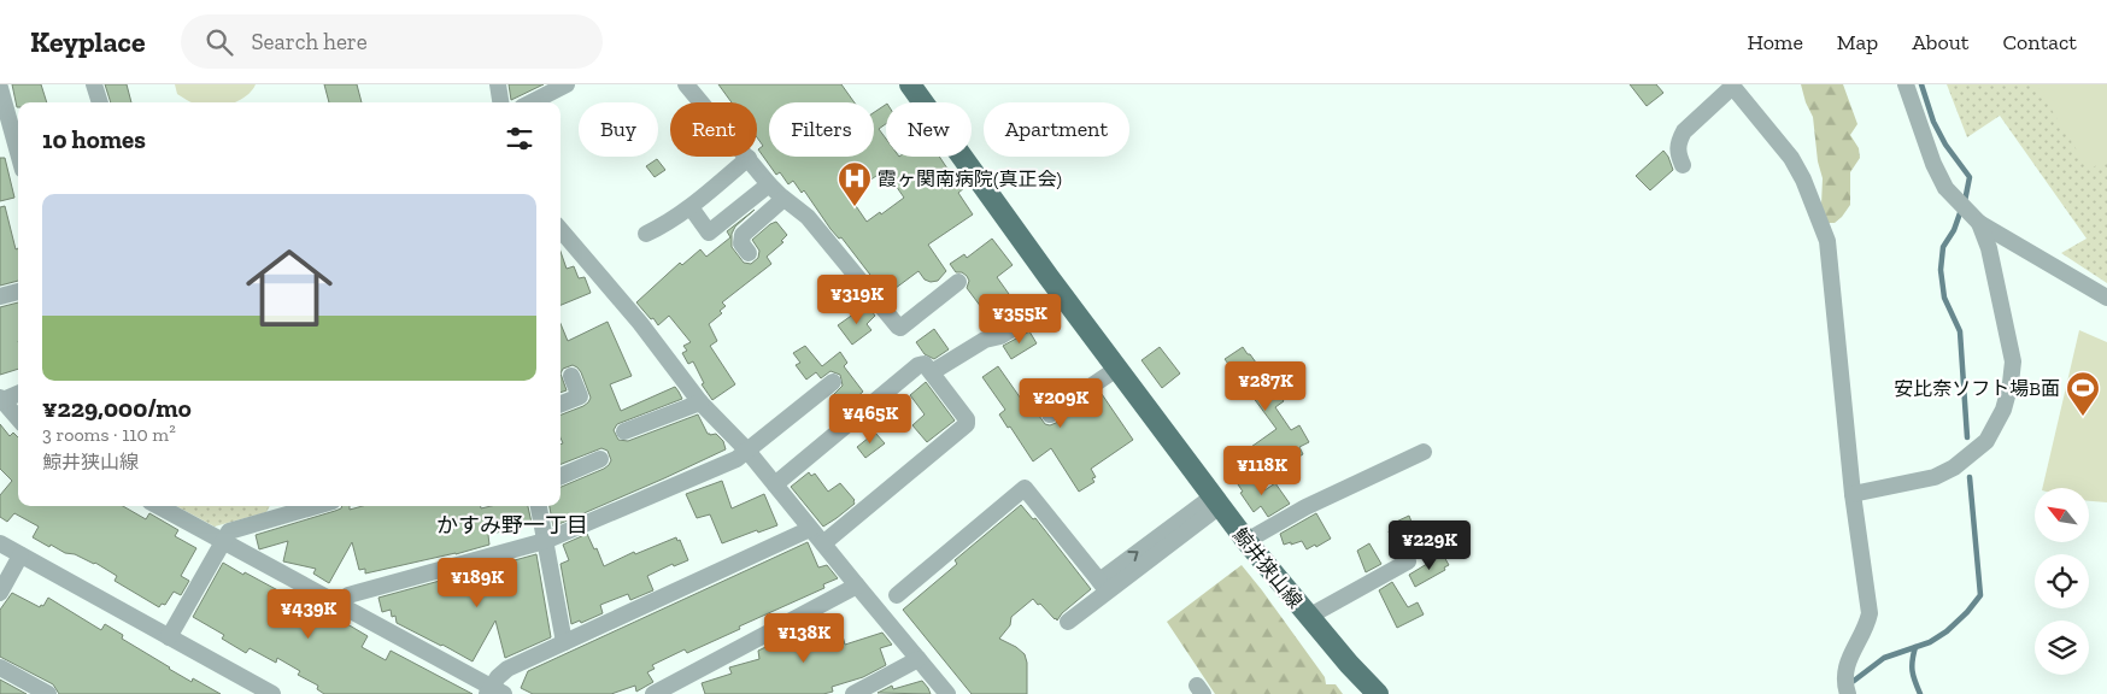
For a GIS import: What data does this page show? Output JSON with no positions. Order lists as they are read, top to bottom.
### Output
{
  "streets": {
    "main road": ["鯨井狭山線"]
  },
  "districts": ["かすみ野一丁目"],
  "places": {
    "hospital": ["霞ヶ関南病院(真正会)"],
    "sports": ["安比奈ソフト場B面"]
  },
  "north": "top left",
  "page": {
    "header": "Keyplace",
    "search": "Search here",
    "nav": [
      "Home",
      "Map",
      "About",
      "Contact"
    ],
    "chip": [
      "Buy",
      "Rent",
      "Filters",
      "New",
      "Apartment"
    ],
    "heading": "10 homes",
    "list": [
      {
        "name": "¥229,000/mo",
        "note": "3 rooms · 110 m² · 鯨井狭山線"
      }
    ],
    "price": [
      "¥319K",
      "¥355K",
      "¥287K",
      "¥209K",
      "¥465K",
      "¥118K",
      "¥229K",
      "¥189K",
      "¥439K",
      "¥138K"
    ]
  }
}
